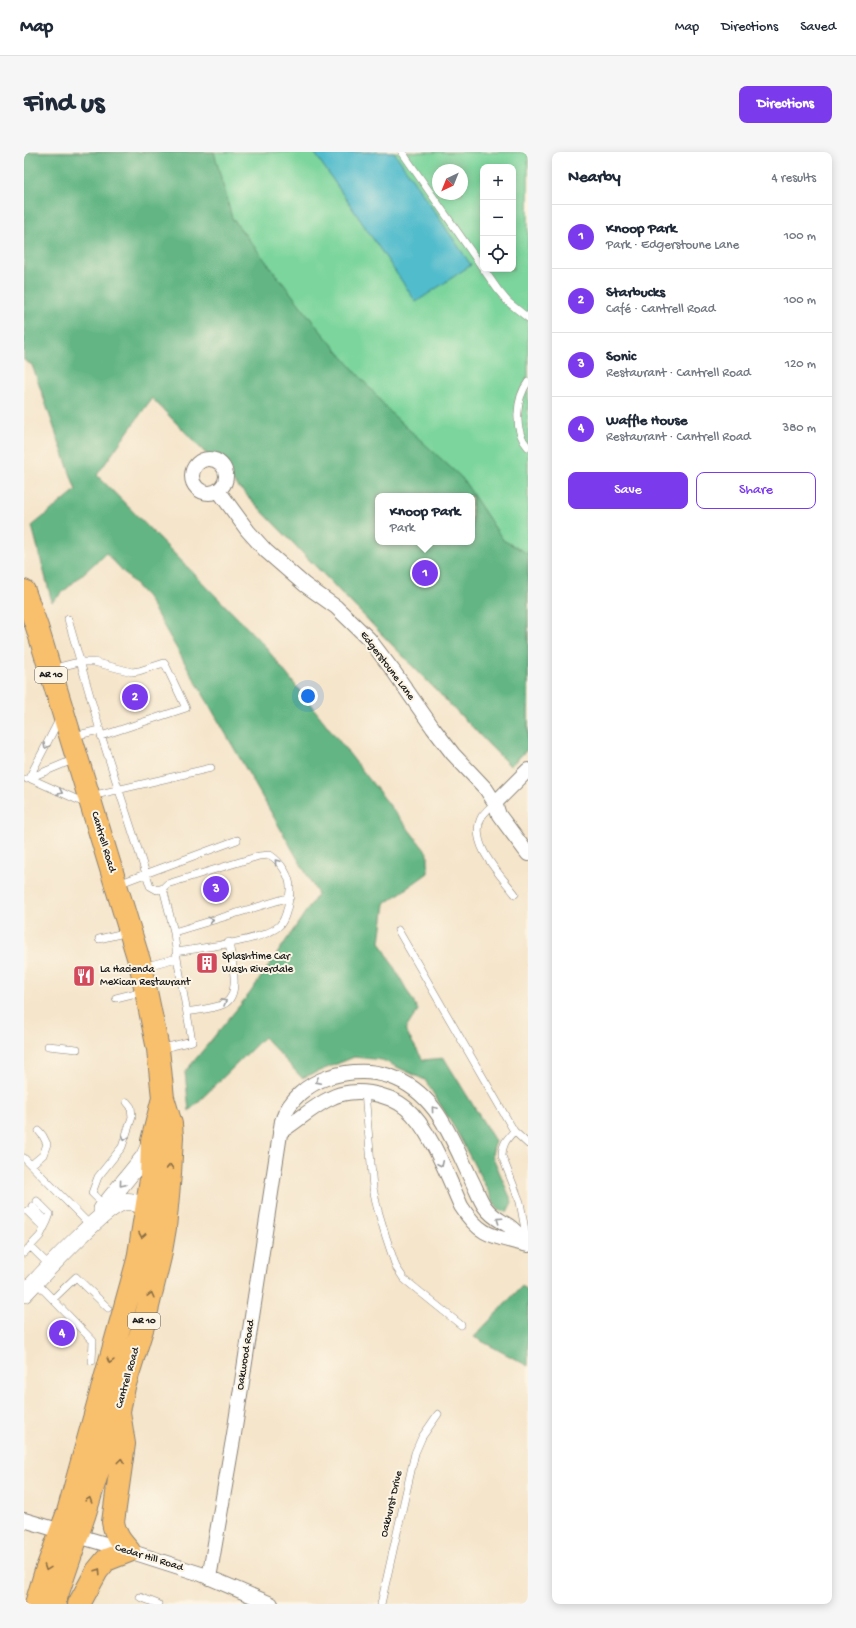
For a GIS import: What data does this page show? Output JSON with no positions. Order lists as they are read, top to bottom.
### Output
{
  "streets": {
    "main road": ["AR 10", "Cantrell Road"],
    "street": ["Edgerstoune Lane", "Oakwood Road", "Cedar Hill Road"],
    "lane": ["Oakhurst Drive"]
  },
  "crossings": [
    ["Cantrell Road", "Cedar Hill Road"],
    ["Oakwood Road", "Cedar Hill Road"]
  ],
  "places": {
    "building": ["Splashtime Car Wash Riverdale"],
    "restaurant": ["La Hacienda Mexican Restaurant"]
  },
  "north": "bottom left",
  "page": {
    "header": "Map",
    "nav": ["Map", "Directions", "Saved"],
    "buttons": [
      "Directions",
      ["Save", "Share"]
    ],
    "title": "Find us",
    "heading": ["Nearby", "4 results"],
    "map_buttons": ["+", "−"],
    "list": [
      {
        "mark": "1",
        "name": "Knoop Park",
        "note": "Park · Edgerstoune Lane",
        "value": "100 m"
      },
      {
        "mark": "2",
        "name": "Starbucks",
        "note": "Café · Cantrell Road",
        "value": "100 m"
      },
      {
        "mark": "3",
        "name": "Sonic",
        "note": "Restaurant · Cantrell Road",
        "value": "120 m"
      },
      {
        "mark": "4",
        "name": "Waffle House",
        "note": "Restaurant · Cantrell Road",
        "value": "380 m"
      }
    ],
    "popup": ["Knoop Park", "Park"],
    "pins": [
      "1",
      "2",
      "3",
      "4"
    ]
  }
}
